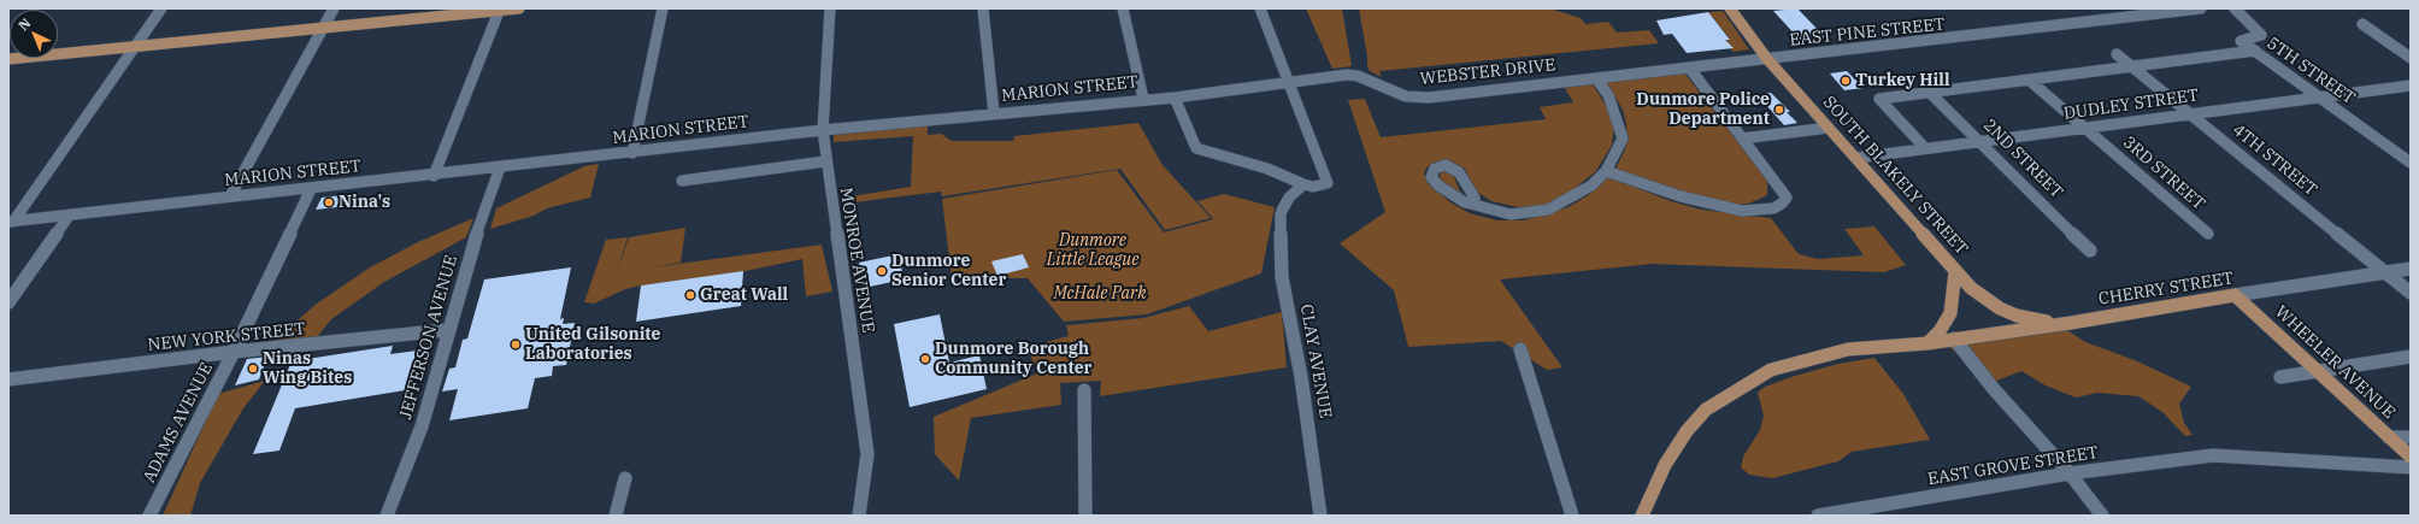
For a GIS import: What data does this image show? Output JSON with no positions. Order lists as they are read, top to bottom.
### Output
{
  "streets": {
    "main road": ["SOUTH BLAKELY STREET", "CHERRY STREET", "WHEELER AVENUE"],
    "street": [
      "EAST PINE STREET",
      "5TH STREET",
      "WEBSTER DRIVE",
      "MARION STREET",
      "DUDLEY STREET",
      "2ND STREET",
      "4TH STREET",
      "3RD STREET",
      "MONROE AVENUE",
      "NEW YORK STREET",
      "JEFFERSON AVENUE",
      "CLAY AVENUE",
      "ADAMS AVENUE",
      "EAST GROVE STREET"
    ]
  },
  "crossings": [
    ["EAST PINE STREET", "WEBSTER DRIVE"],
    ["EAST PINE STREET", "SOUTH BLAKELY STREET"],
    ["5TH STREET", "DUDLEY STREET"],
    ["WEBSTER DRIVE", "MARION STREET"],
    ["MARION STREET", "MONROE AVENUE"],
    ["MARION STREET", "JEFFERSON AVENUE"],
    ["MARION STREET", "ADAMS AVENUE"],
    ["DUDLEY STREET", "2ND STREET"],
    ["DUDLEY STREET", "4TH STREET"],
    ["DUDLEY STREET", "3RD STREET"],
    ["DUDLEY STREET", "SOUTH BLAKELY STREET"],
    ["4TH STREET", "CHERRY STREET"],
    ["SOUTH BLAKELY STREET", "CHERRY STREET"],
    ["CHERRY STREET", "WHEELER AVENUE"],
    ["NEW YORK STREET", "JEFFERSON AVENUE"],
    ["NEW YORK STREET", "ADAMS AVENUE"]
  ],
  "parks": ["Dunmore Little League", "McHale Park"],
  "places": [
    "Turkey Hill",
    "Dunmore Police Department",
    "Nina's",
    "Dunmore Senior Center",
    "Great Wall",
    "United Gilsonite Laboratories",
    "Dunmore Borough Community Center",
    "Ninas Wing Bites"
  ],
  "north": "top left"
}
